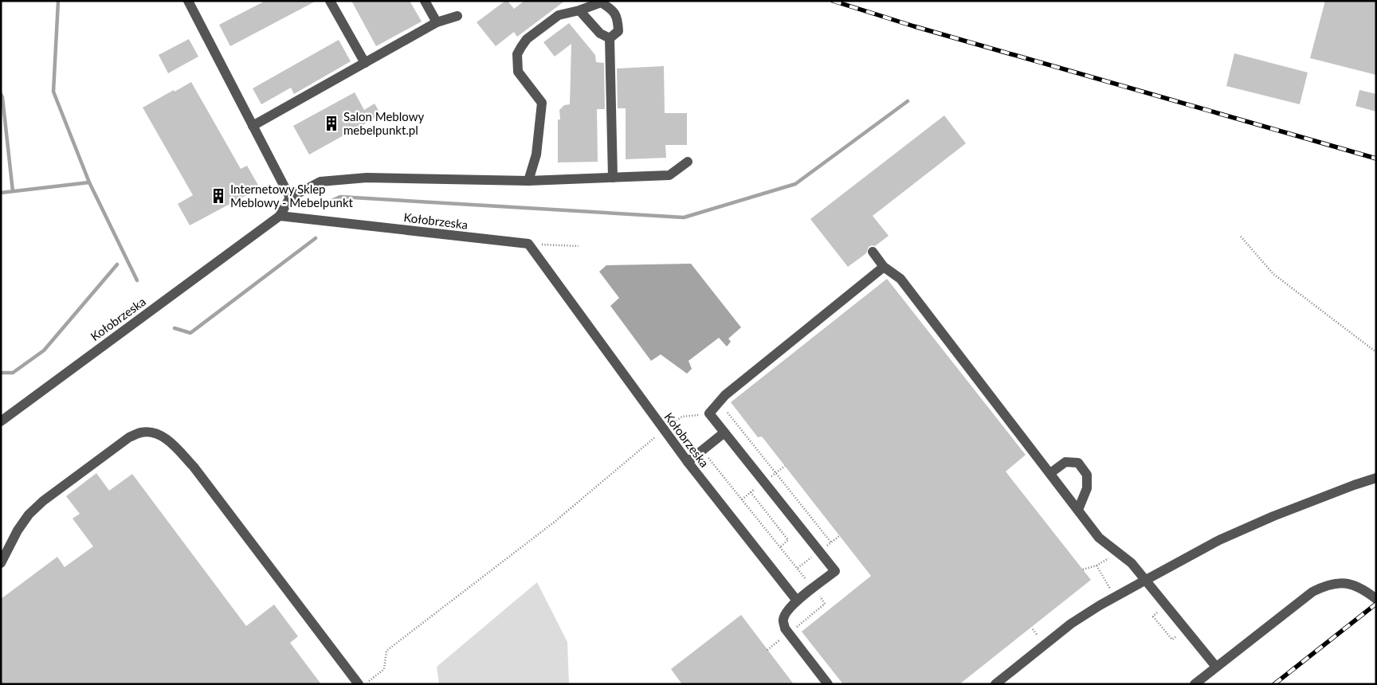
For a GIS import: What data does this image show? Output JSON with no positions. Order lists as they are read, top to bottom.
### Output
{
  "streets": {
    "street": ["Kołobrzeska"]
  },
  "places": {
    "building": ["Salon Meblowy mebelpunkt.pl", "Internetowy Sklep Meblowy - Mebelpunkt"]
  }
}
